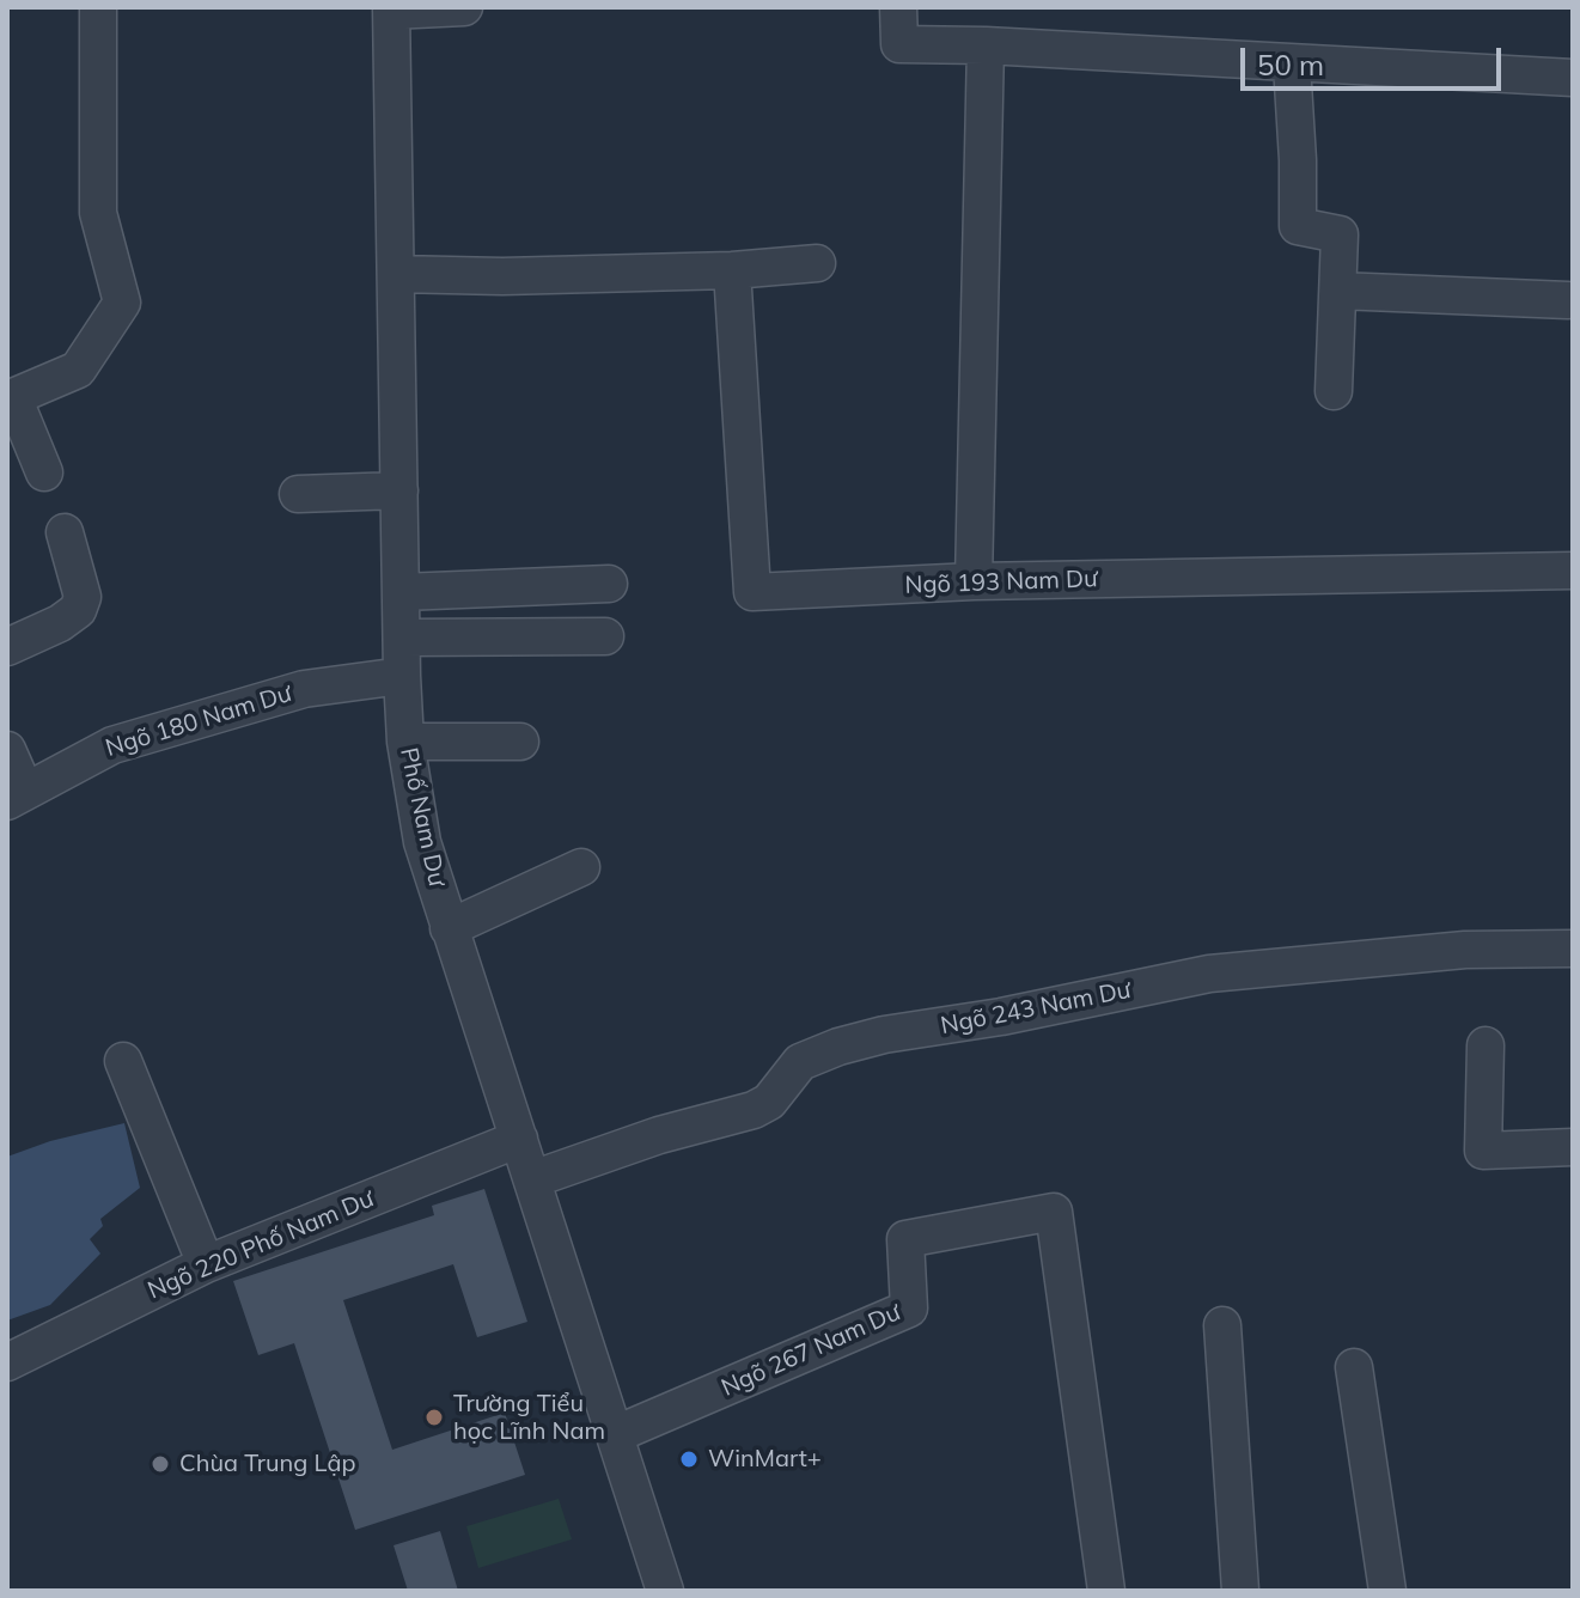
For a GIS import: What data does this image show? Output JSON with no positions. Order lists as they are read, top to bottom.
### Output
{
  "streets": {
    "street": [
      "Ngõ 193 Nam Dư",
      "Ngõ 180 Nam Dư",
      "Phố Nam Dư",
      "Ngõ 243 Nam Dư",
      "Ngõ 220 Phố Nam Dư",
      "Ngõ 267 Nam Dư"
    ]
  },
  "crossings": [
    ["Ngõ 180 Nam Dư", "Phố Nam Dư"],
    ["Phố Nam Dư", "Ngõ 243 Nam Dư"],
    ["Phố Nam Dư", "Ngõ 220 Phố Nam Dư"],
    ["Phố Nam Dư", "Ngõ 267 Nam Dư"]
  ],
  "places": ["Trường Tiểu học Lĩnh Nam", "WinMart+", "Chùa Trung Lập"],
  "scale_bar": "50 m"
}
